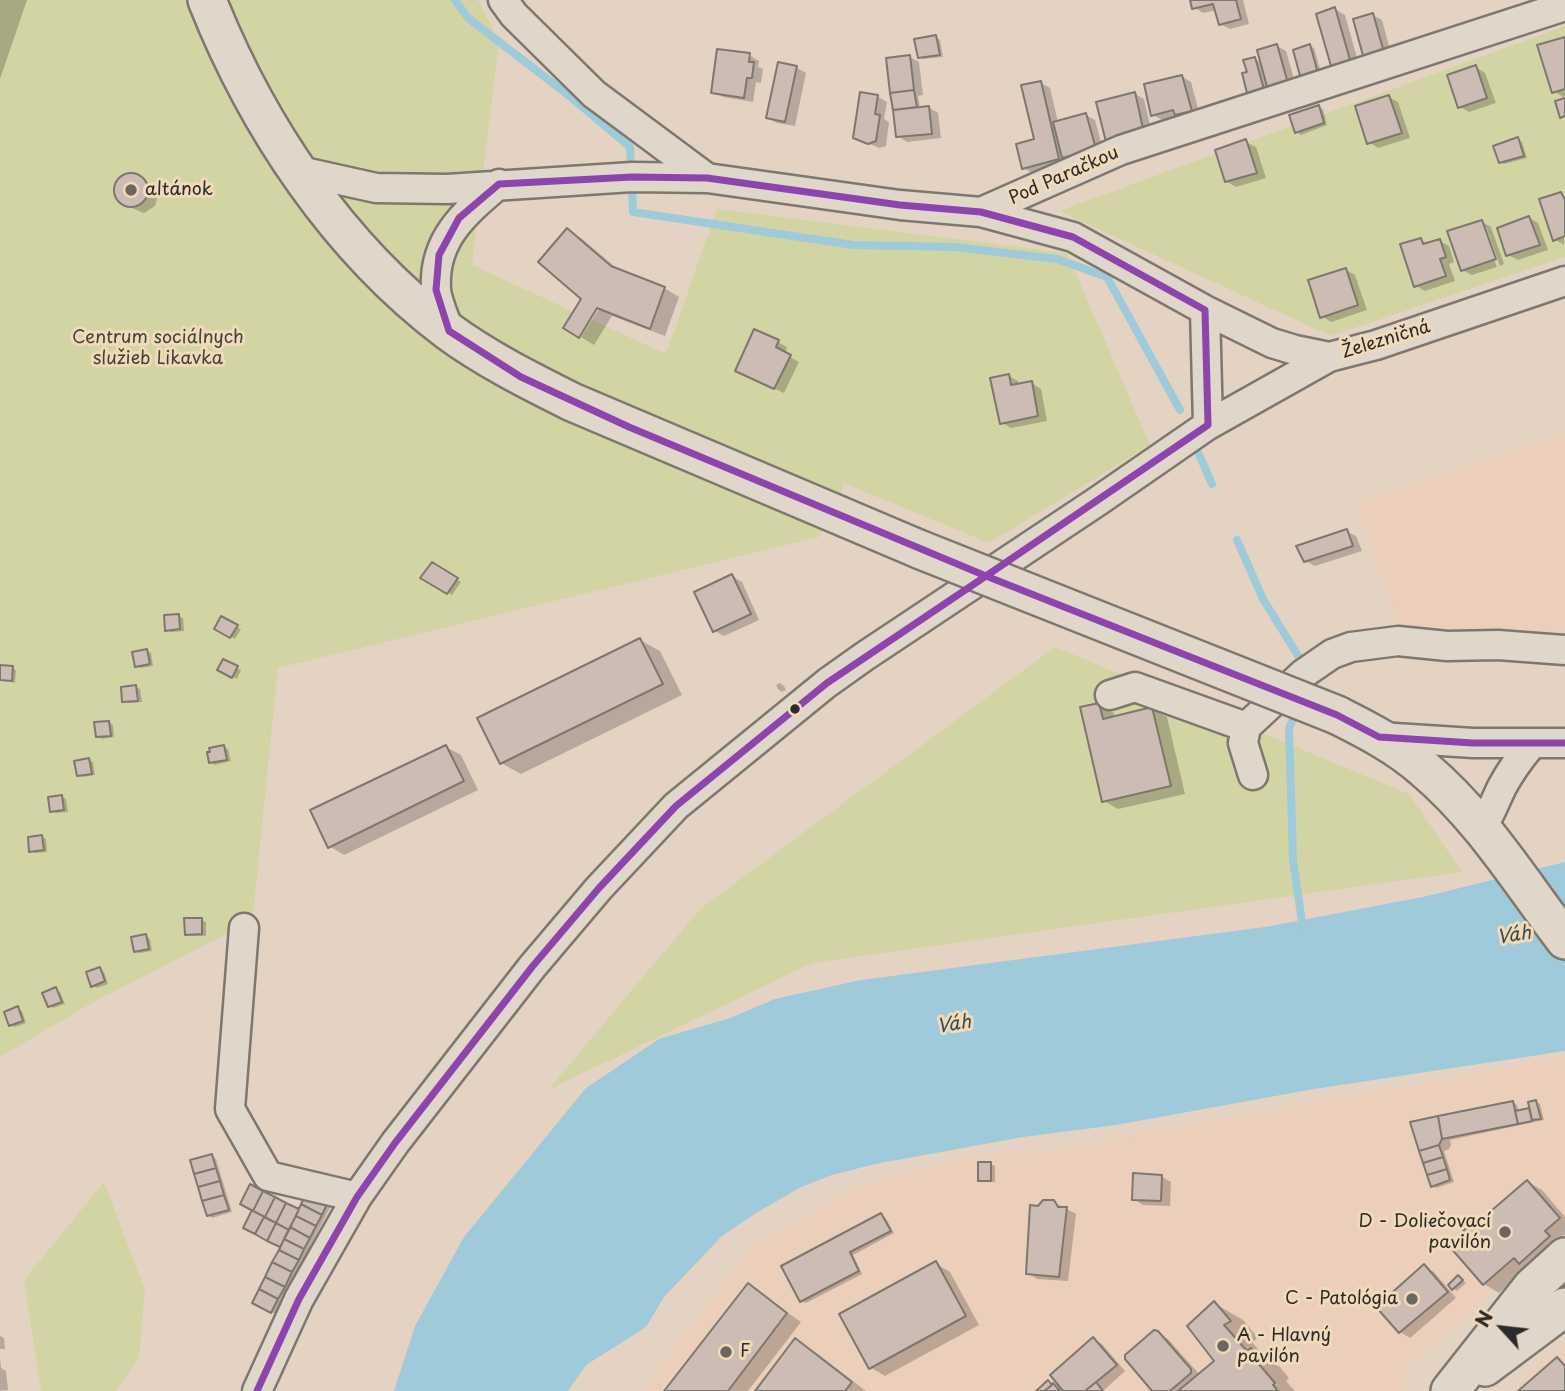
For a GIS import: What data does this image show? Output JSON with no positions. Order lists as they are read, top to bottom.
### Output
{
  "streets": {
    "street": ["Pod Paračkou", "Železničná"]
  },
  "crossings": [
    ["Pod Paračkou", "Železničná"]
  ],
  "water": ["Váh"],
  "parks": ["Centrum sociálnych služieb Likavka"],
  "places": [
    "altánok",
    "D - Doliečovací pavilón",
    "C - Patológia",
    "A - Hlavný pavilón",
    "F"
  ],
  "north": "top left"
}
